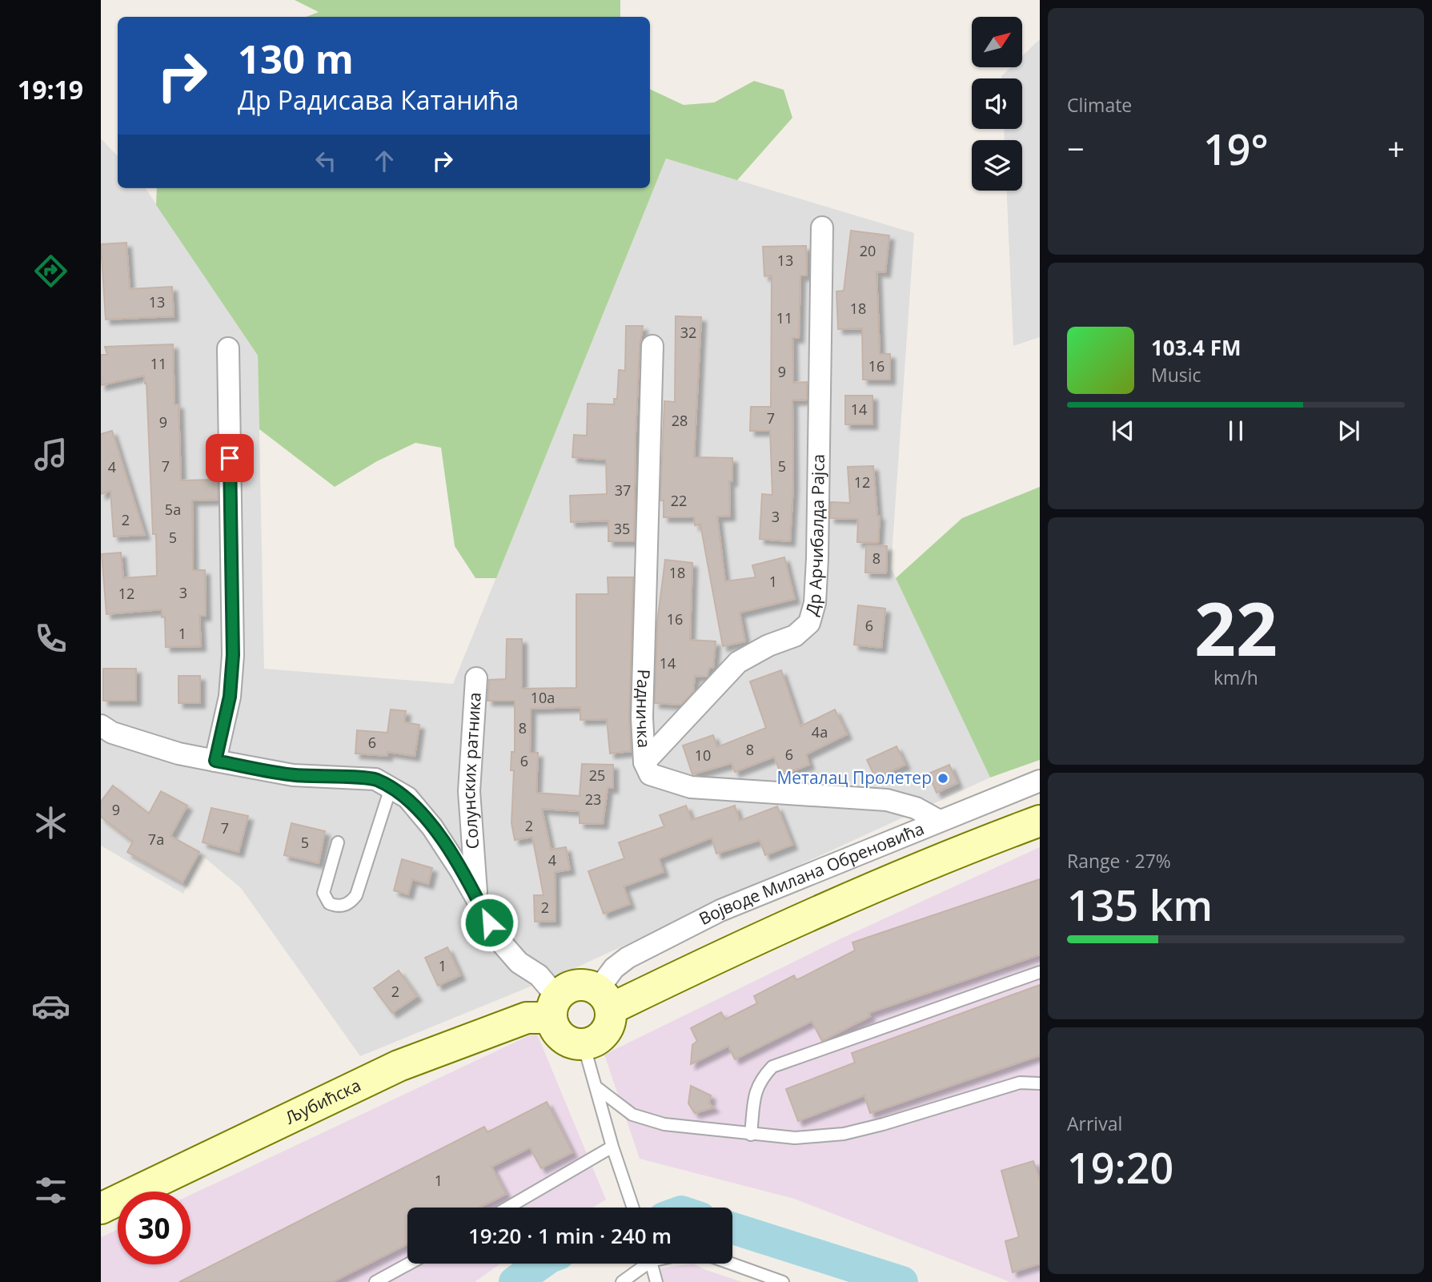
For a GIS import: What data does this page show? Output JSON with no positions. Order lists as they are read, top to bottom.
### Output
{
  "streets": {
    "street": [
      "Др Арчибалда Рајса",
      "Радничка",
      "Солунских ратника",
      "Војводе Милана Обреновића",
      "Љубићска"
    ]
  },
  "crossings": [
    ["Др Арчибалда Рајса", "Радничка"],
    ["Радничка", "Војводе Милана Обреновића"],
    ["Војводе Милана Обреновића", "Љубићска"]
  ],
  "places": ["Металац Пролетер"],
  "house_numbers": [
    "20",
    "13",
    "13",
    "18",
    "11",
    "32",
    "11",
    "16",
    "9",
    "14",
    "7",
    "28",
    "9",
    "7",
    "5",
    "4",
    "12",
    "37",
    "22",
    "5a",
    "3",
    "2",
    "35",
    "5",
    "8",
    "18",
    "1",
    "3",
    "12",
    "16",
    "6",
    "1",
    "14",
    "10a",
    "8",
    "4a",
    "6",
    "8",
    "6",
    "10",
    "6",
    "25",
    "23",
    "9",
    "2",
    "7",
    "7a",
    "5",
    "4",
    "2",
    "1",
    "2",
    "1"
  ],
  "north": "top right",
  "page": {
    "tabs": "19:19",
    "tile": [
      "Climate",
      ["22", "km/h"],
      ["Range · 27%", "135 km"],
      ["Arrival", "19:20"]
    ],
    "turn": ["130 m", "Др Радисава Катанића"],
    "heat": ["−", "19°", "+"],
    "song": ["103.4 FM", "Music"],
    "limit": "30",
    "trip": "19:20 · 1 min · 240 m"
  }
}
